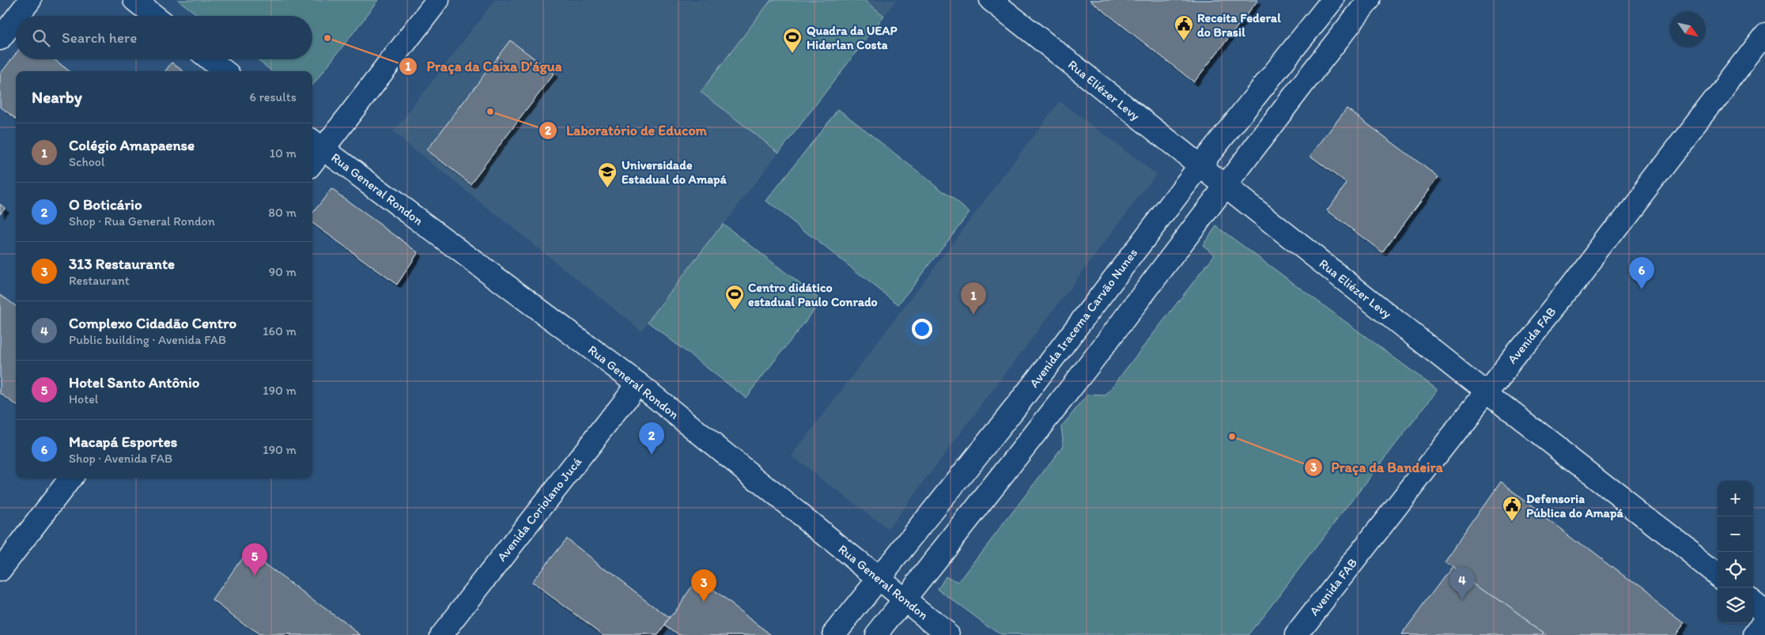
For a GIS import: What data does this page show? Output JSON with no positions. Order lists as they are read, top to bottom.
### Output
{
  "streets": {
    "street": [
      "Rua Eliézer Levy",
      "Rua General Rondon",
      "Avenida Iracema Carvão Nunes",
      "Avenida FAB",
      "Avenida Coriolano Jucá"
    ]
  },
  "crossings": [
    ["Rua Eliézer Levy", "Avenida Iracema Carvão Nunes"],
    ["Rua Eliézer Levy", "Avenida FAB"],
    ["Rua General Rondon", "Avenida Iracema Carvão Nunes"],
    ["Rua General Rondon", "Avenida Coriolano Jucá"]
  ],
  "places": {
    "other": ["Praça da Caixa D'água", "Laboratório de Educom", "Praça da Bandeira"],
    "public building": ["Receita Federal do Brasil", "Defensoria Pública do Amapá"],
    "sports": ["Quadra da UEAP Hiderlan Costa", "Centro didático estadual Paulo Conrado"],
    "school or university": ["Universidade Estadual do Amapá"]
  },
  "north": "bottom right",
  "page": {
    "search": "Search here",
    "heading": ["Nearby", "6 results"],
    "list": [
      {
        "mark": "1",
        "name": "Colégio Amapaense",
        "note": "School",
        "value": "10 m"
      },
      {
        "mark": "2",
        "name": "O Boticário",
        "note": "Shop · Rua General Rondon",
        "value": "80 m"
      },
      {
        "mark": "3",
        "name": "313 Restaurante",
        "note": "Restaurant",
        "value": "90 m"
      },
      {
        "mark": "4",
        "name": "Complexo Cidadão Centro",
        "note": "Public building · Avenida FAB",
        "value": "160 m"
      },
      {
        "mark": "5",
        "name": "Hotel Santo Antônio",
        "note": "Hotel",
        "value": "190 m"
      },
      {
        "mark": "6",
        "name": "Macapá Esportes",
        "note": "Shop · Avenida FAB",
        "value": "190 m"
      }
    ],
    "pins": [
      "6",
      "1",
      "2",
      "5",
      "4",
      "3"
    ],
    "map_buttons": ["+", "−"]
  }
}
